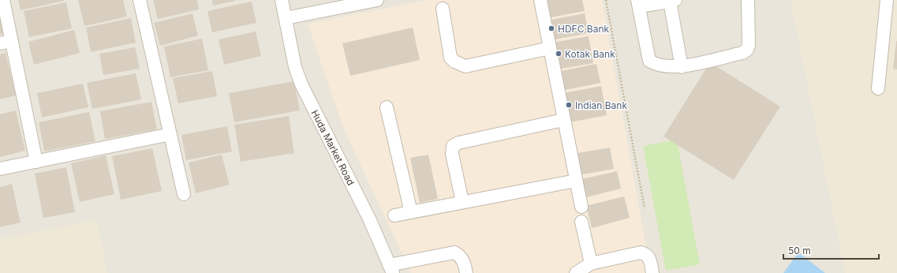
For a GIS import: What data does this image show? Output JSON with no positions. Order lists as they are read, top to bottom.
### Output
{
  "streets": {
    "street": ["Huda Market Road"]
  },
  "places": ["HDFC Bank", "Kotak Bank", "Indian Bank"],
  "scale_bar": "50 m"
}
